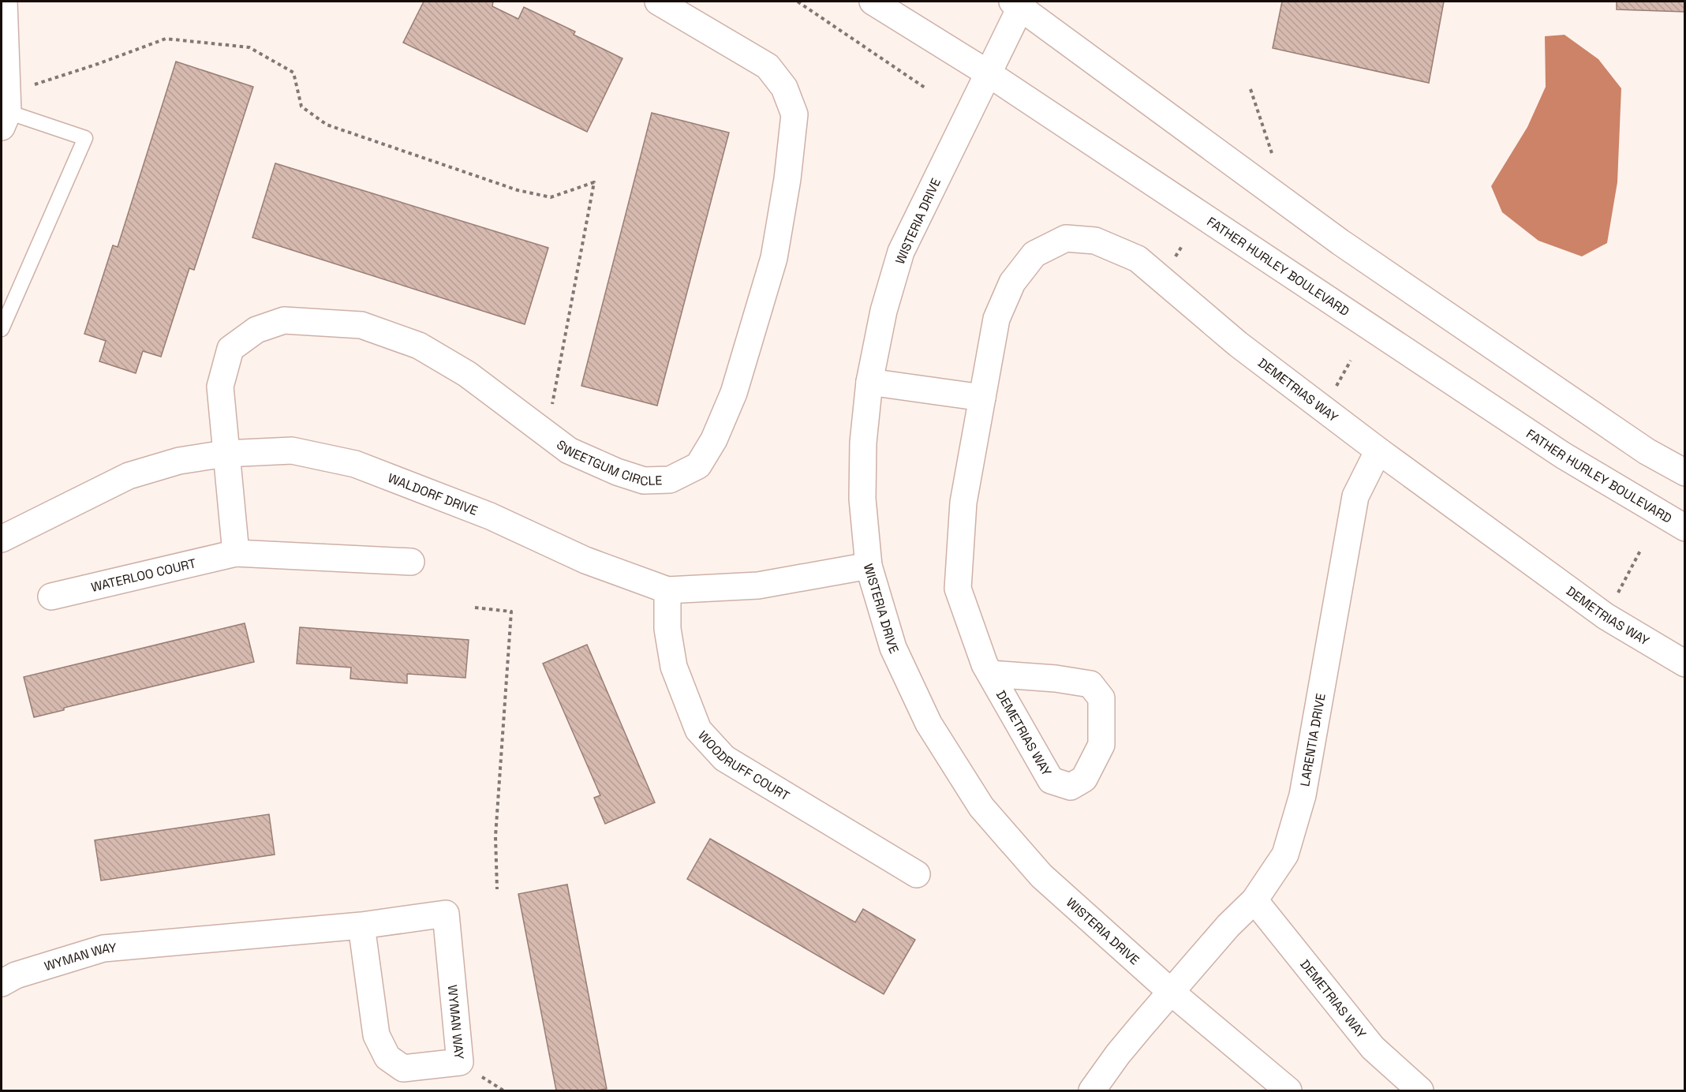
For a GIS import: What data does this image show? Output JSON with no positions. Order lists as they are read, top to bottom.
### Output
{
  "streets": {
    "street": [
      "WISTERIA DRIVE",
      "FATHER HURLEY BOULEVARD",
      "DEMETRIAS WAY",
      "SWEETGUM CIRCLE",
      "WALDORF DRIVE",
      "WATERLOO COURT",
      "LARENTIA DRIVE",
      "WOODRUFF COURT",
      "WYMAN WAY"
    ]
  },
  "crossings": [
    ["WISTERIA DRIVE", "FATHER HURLEY BOULEVARD"],
    ["WISTERIA DRIVE", "WALDORF DRIVE"],
    ["WISTERIA DRIVE", "LARENTIA DRIVE"],
    ["DEMETRIAS WAY", "LARENTIA DRIVE"],
    ["SWEETGUM CIRCLE", "WALDORF DRIVE"],
    ["WALDORF DRIVE", "WOODRUFF COURT"]
  ]
}
